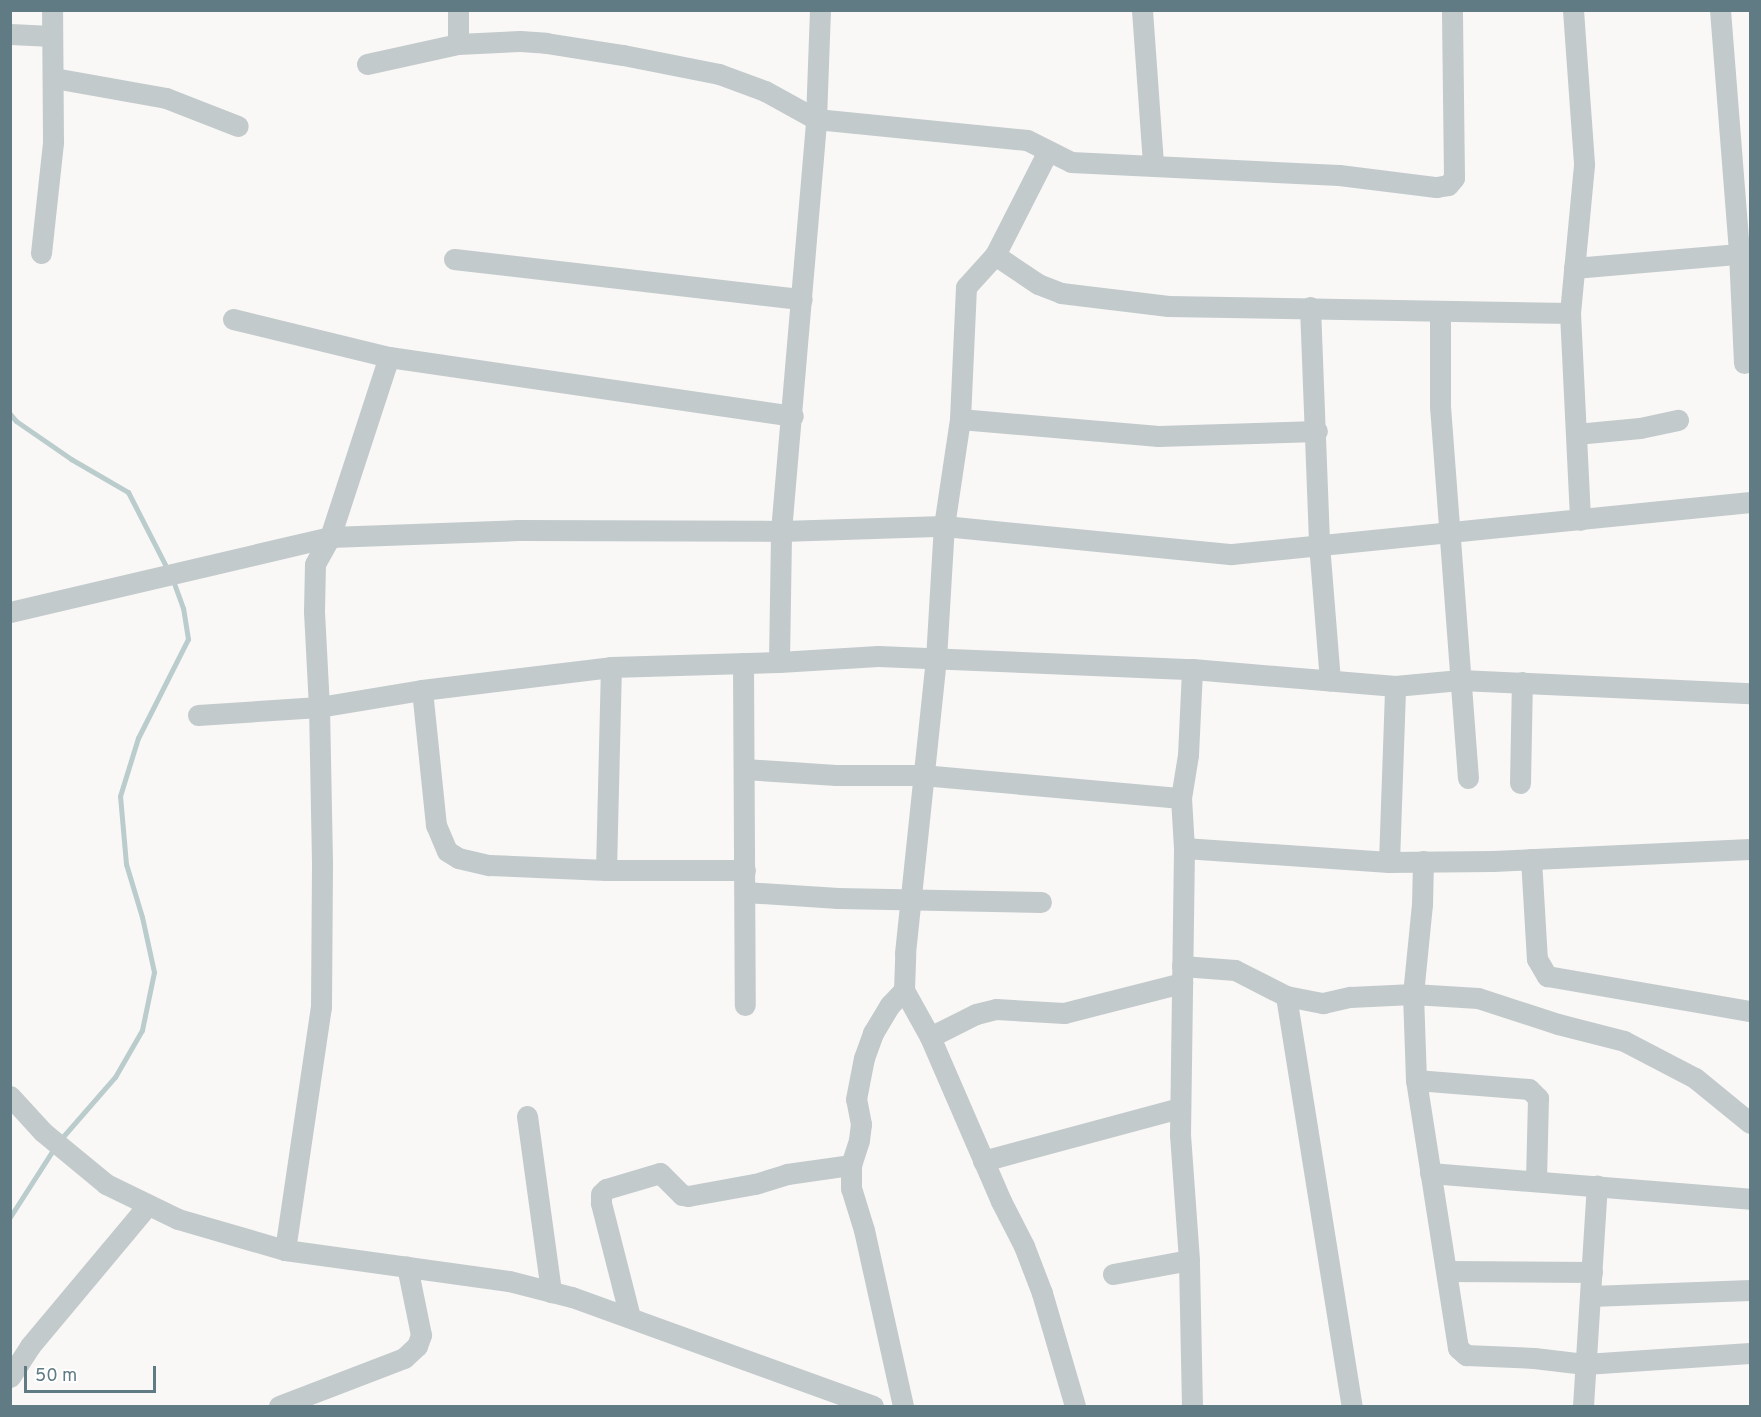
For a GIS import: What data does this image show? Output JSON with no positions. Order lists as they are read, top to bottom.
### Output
{
  "scale_bar": "50 m"
}
